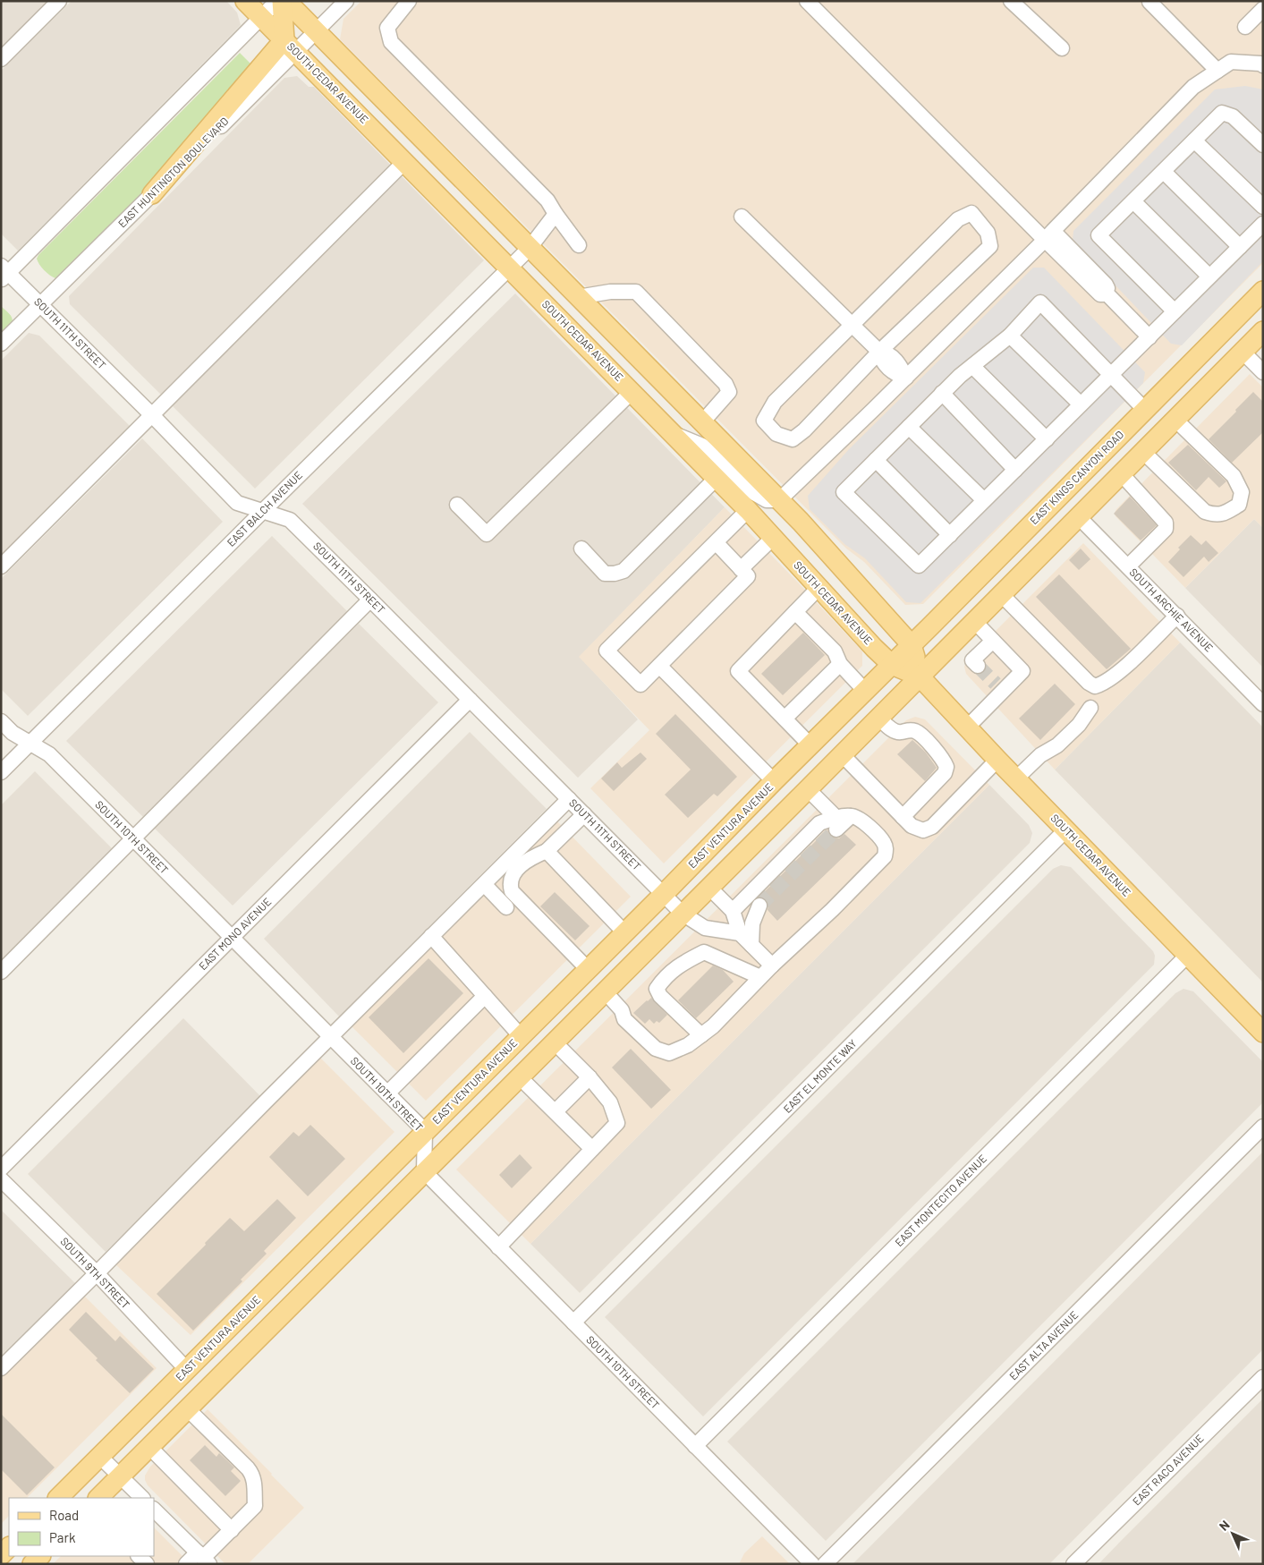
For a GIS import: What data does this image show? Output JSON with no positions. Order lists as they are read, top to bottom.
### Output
{
  "streets": {
    "main road": ["SOUTH CEDAR AVENUE", "EAST KINGS CANYON ROAD", "EAST VENTURA AVENUE"],
    "street": [
      "EAST HUNTINGTON BOULEVARD",
      "SOUTH 11TH STREET",
      "EAST BALCH AVENUE",
      "SOUTH ARCHIE AVENUE",
      "SOUTH 10TH STREET",
      "EAST MONO AVENUE",
      "EAST EL MONTE WAY",
      "EAST MONTECITO AVENUE",
      "SOUTH 9TH STREET",
      "EAST ALTA AVENUE",
      "EAST RACO AVENUE"
    ]
  },
  "crossings": [
    ["SOUTH CEDAR AVENUE", "EAST KINGS CANYON ROAD"],
    ["SOUTH CEDAR AVENUE", "EAST BALCH AVENUE"],
    ["SOUTH CEDAR AVENUE", "EAST VENTURA AVENUE"],
    ["SOUTH CEDAR AVENUE", "EAST EL MONTE WAY"],
    ["SOUTH CEDAR AVENUE", "EAST MONTECITO AVENUE"],
    ["EAST HUNTINGTON BOULEVARD", "SOUTH 11TH STREET"],
    ["SOUTH 11TH STREET", "EAST BALCH AVENUE"],
    ["SOUTH 11TH STREET", "EAST VENTURA AVENUE"],
    ["SOUTH 11TH STREET", "EAST MONO AVENUE"],
    ["EAST KINGS CANYON ROAD", "EAST VENTURA AVENUE"],
    ["EAST BALCH AVENUE", "SOUTH 10TH STREET"],
    ["EAST VENTURA AVENUE", "SOUTH 10TH STREET"],
    ["EAST VENTURA AVENUE", "SOUTH 9TH STREET"],
    ["SOUTH 10TH STREET", "EAST MONO AVENUE"],
    ["SOUTH 10TH STREET", "EAST EL MONTE WAY"],
    ["SOUTH 10TH STREET", "EAST MONTECITO AVENUE"]
  ],
  "legend": ["Road", "Park"],
  "north": "top left"
}
